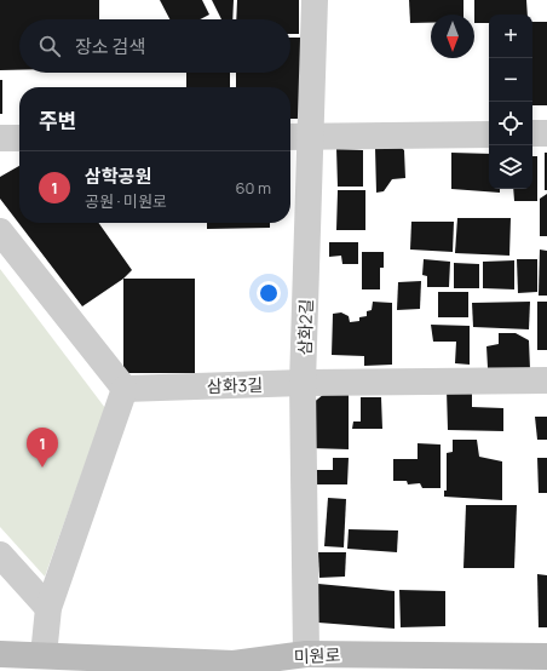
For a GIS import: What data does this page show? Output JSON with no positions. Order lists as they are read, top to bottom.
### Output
{
  "streets": {
    "street": ["삼화2길", "삼화3길", "미원로"]
  },
  "crossings": [
    ["삼화2길", "삼화3길"],
    ["삼화2길", "미원로"]
  ],
  "north": "bottom",
  "page": {
    "map_buttons": ["+", "−"],
    "search": "장소 검색",
    "heading": "주변",
    "list": [
      {
        "mark": "1",
        "name": "삼학공원",
        "note": "공원 · 미원로",
        "value": "60 m"
      }
    ],
    "pins": "1"
  }
}
